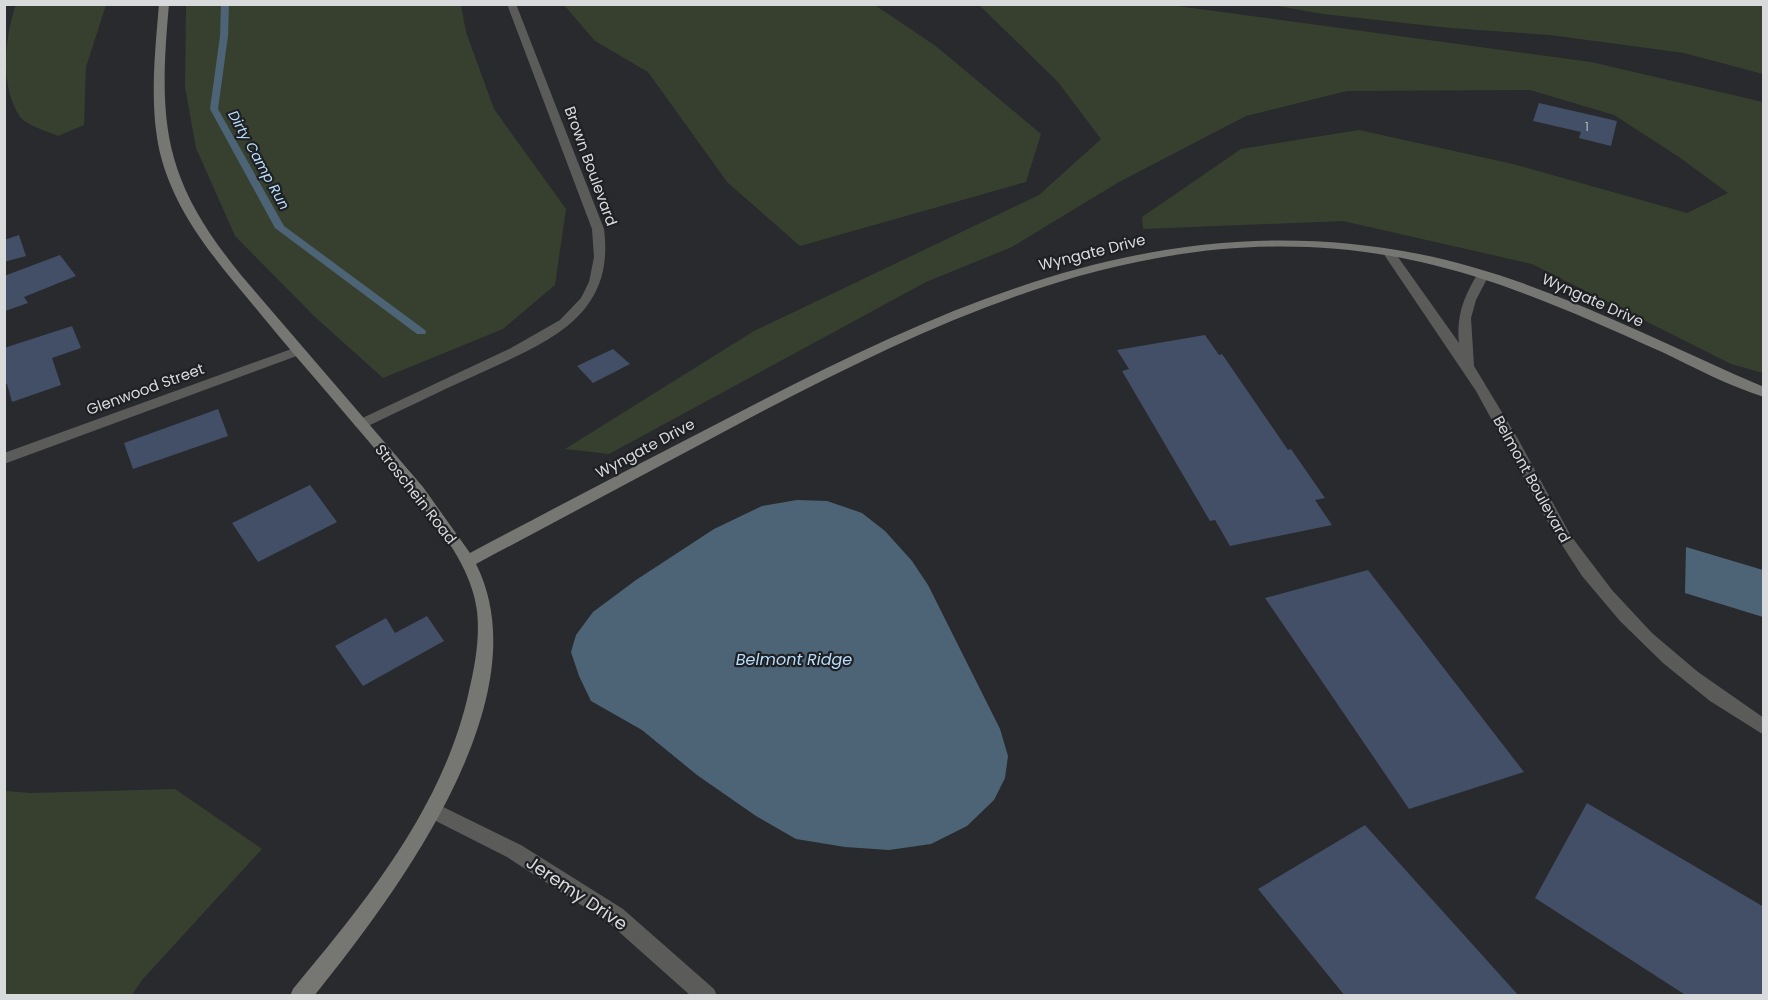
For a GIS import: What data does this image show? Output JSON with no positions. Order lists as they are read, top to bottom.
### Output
{
  "streets": {
    "street": [
      "Brown Boulevard",
      "Wyngate Drive",
      "Glenwood Street",
      "Belmont Boulevard",
      "Stroschein Road",
      "Jeremy Drive"
    ]
  },
  "crossings": [
    ["Brown Boulevard", "Stroschein Road"],
    ["Wyngate Drive", "Belmont Boulevard"],
    ["Wyngate Drive", "Stroschein Road"],
    ["Glenwood Street", "Stroschein Road"],
    ["Stroschein Road", "Jeremy Drive"]
  ],
  "water": ["Dirty Camp Run", "Belmont Ridge"],
  "house_numbers": ["1"]
}
